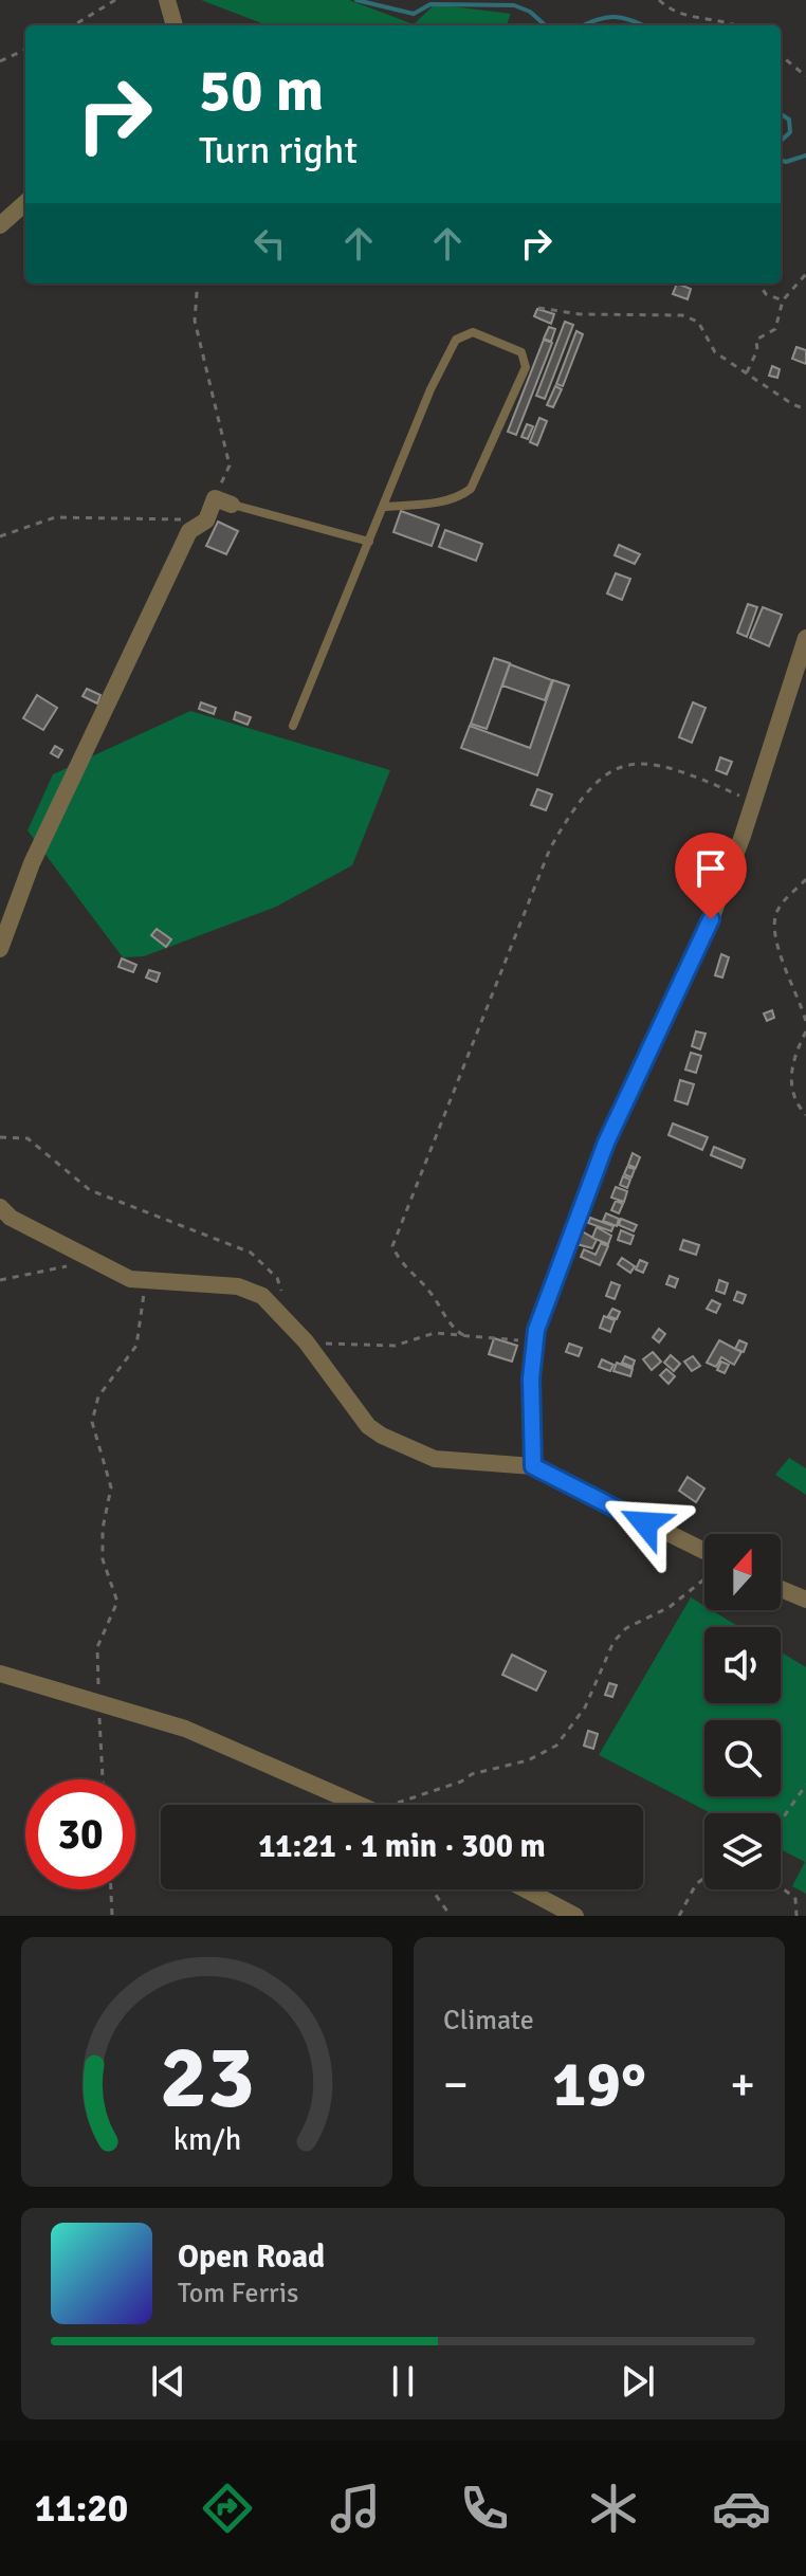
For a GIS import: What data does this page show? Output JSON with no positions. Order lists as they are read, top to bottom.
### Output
{
  "north": "top",
  "page": {
    "turn": ["50 m", "Turn right"],
    "limit": "30",
    "trip": "11:21 · 1 min · 300 m",
    "tile": "Climate",
    "heat": ["−", "19°", "+"],
    "song": ["Open Road", "Tom Ferris"],
    "tabs": "11:20",
    "gauge": ["23", "km/h"]
  }
}
